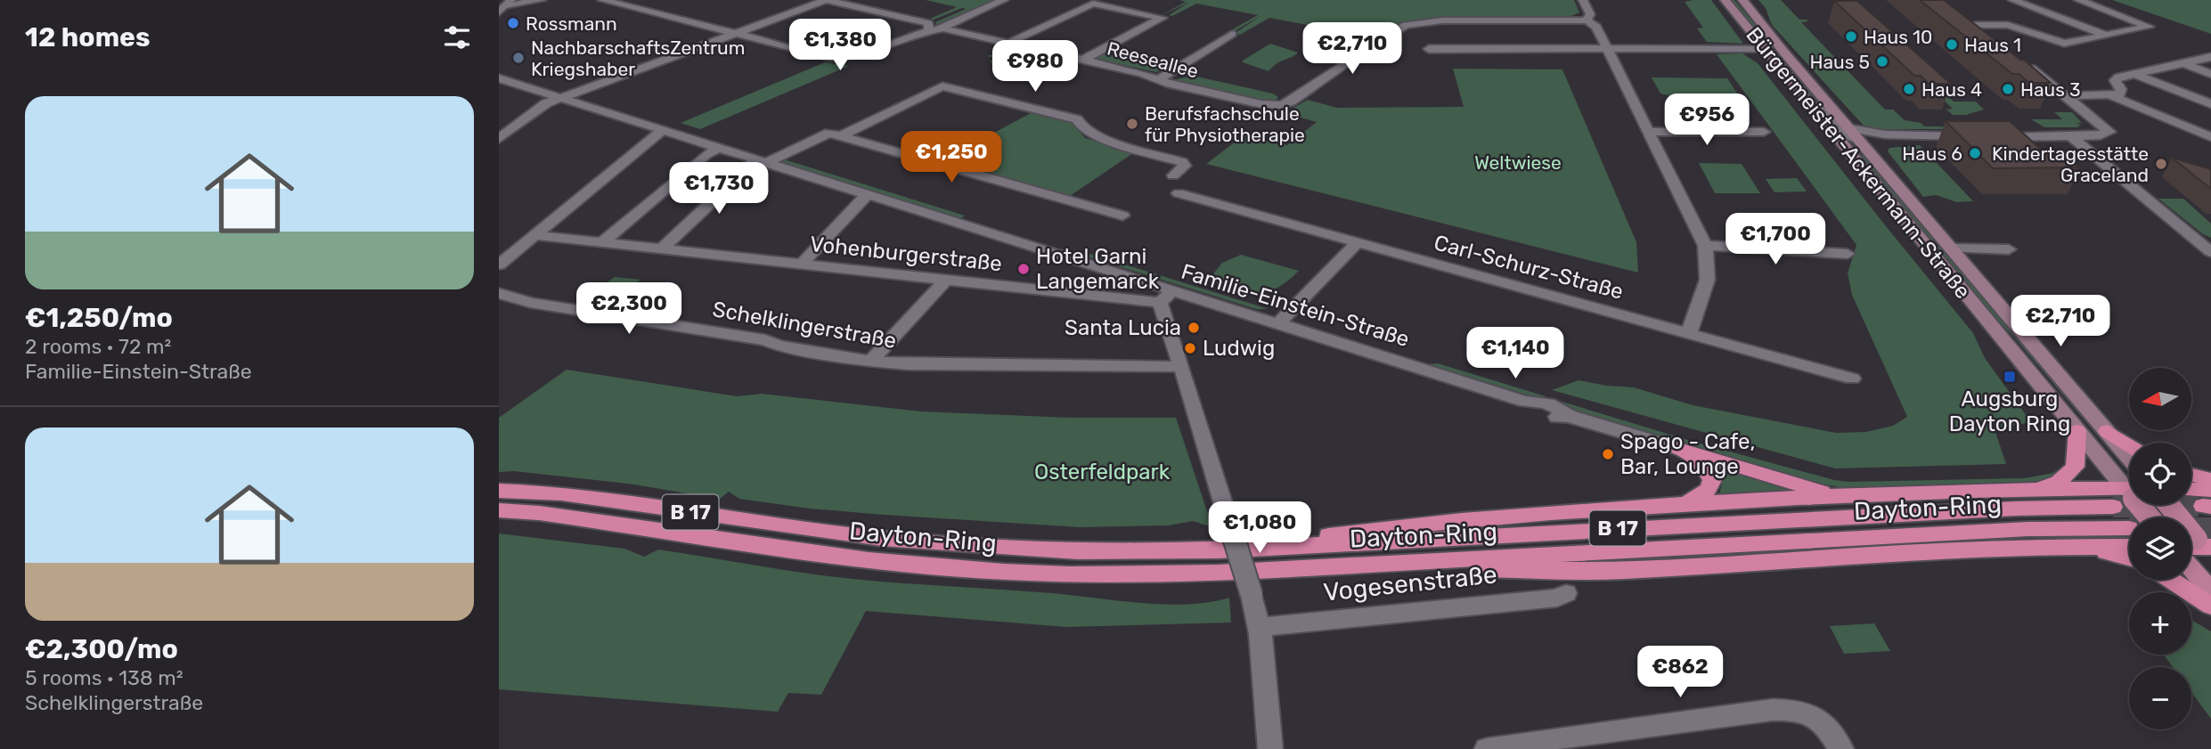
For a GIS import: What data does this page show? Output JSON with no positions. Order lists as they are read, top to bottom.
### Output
{
  "streets": {
    "highway": ["Dayton-Ring", "B 17"],
    "main road": ["Bürgermeister-Ackermann-Straße"],
    "street": [
      "Reeseallee",
      "Vohenburgerstraße",
      "Carl-Schurz-Straße",
      "Familie-Einstein-Straße",
      "Schelklingerstraße",
      "Vogesenstraße"
    ]
  },
  "crossings": [
    ["Vohenburgerstraße", "Familie-Einstein-Straße"]
  ],
  "parks": ["Weltwiese", "Osterfeldpark"],
  "places": {
    "other": [
      "Rossmann",
      "Haus 10",
      "Haus 1",
      "NachbarschaftsZentrum Kriegshaber",
      "Haus 5",
      "Haus 4",
      "Haus 3",
      "Berufsfachschule für Physiotherapie",
      "Haus 6",
      "Kindertagesstätte Graceland",
      "Hotel Garni Langemarck",
      "Santa Lucia",
      "Ludwig",
      "Spago - Cafe, Bar, Lounge"
    ],
    "transit": ["Augsburg Dayton Ring"]
  },
  "north": "left",
  "page": {
    "heading": "12 homes",
    "price": [
      "€1,380",
      "€2,710",
      "€980",
      "€956",
      "€1,250",
      "€1,730",
      "€1,700",
      "€2,300",
      "€2,710",
      "€1,140",
      "€1,080",
      "€862"
    ],
    "list": [
      {
        "name": "€1,250/mo",
        "note": "2 rooms · 72 m² · Familie-Einstein-Straße"
      },
      {
        "name": "€2,300/mo",
        "note": "5 rooms · 138 m² · Schelklingerstraße"
      }
    ],
    "map_buttons": ["+", "−"]
  }
}
